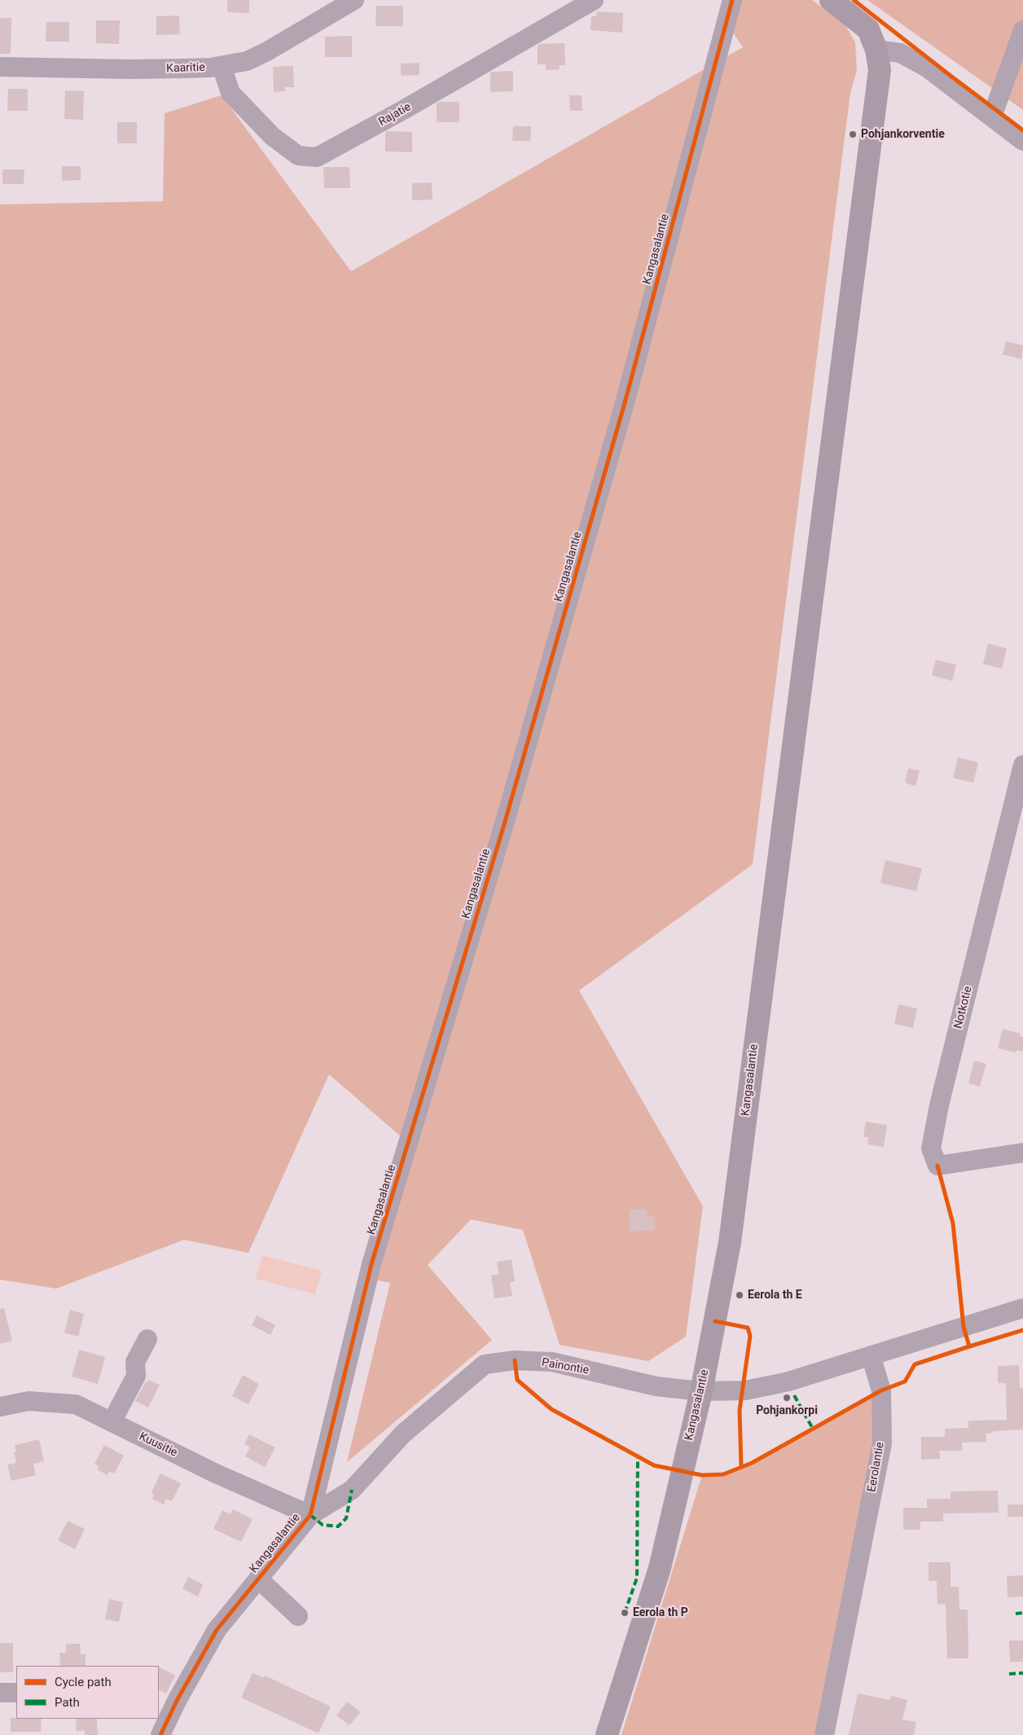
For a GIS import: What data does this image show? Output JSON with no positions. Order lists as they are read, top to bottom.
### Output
{
  "streets": {
    "main road": ["Kangasalantie"],
    "street": [
      "Kaaritie",
      "Rajatie",
      "Notkotie",
      "Painontie",
      "Kuusitie",
      "Eerolantie"
    ]
  },
  "crossings": [
    ["Kaaritie", "Rajatie"],
    ["Kangasalantie", "Painontie"],
    ["Kangasalantie", "Kuusitie"],
    ["Painontie", "Kuusitie"],
    ["Painontie", "Eerolantie"]
  ],
  "places": [
    "Pohjankorventie",
    "Eerola th E",
    "Pohjankorpi",
    "Eerola th P"
  ],
  "legend": ["Cycle path", "Path"]
}
